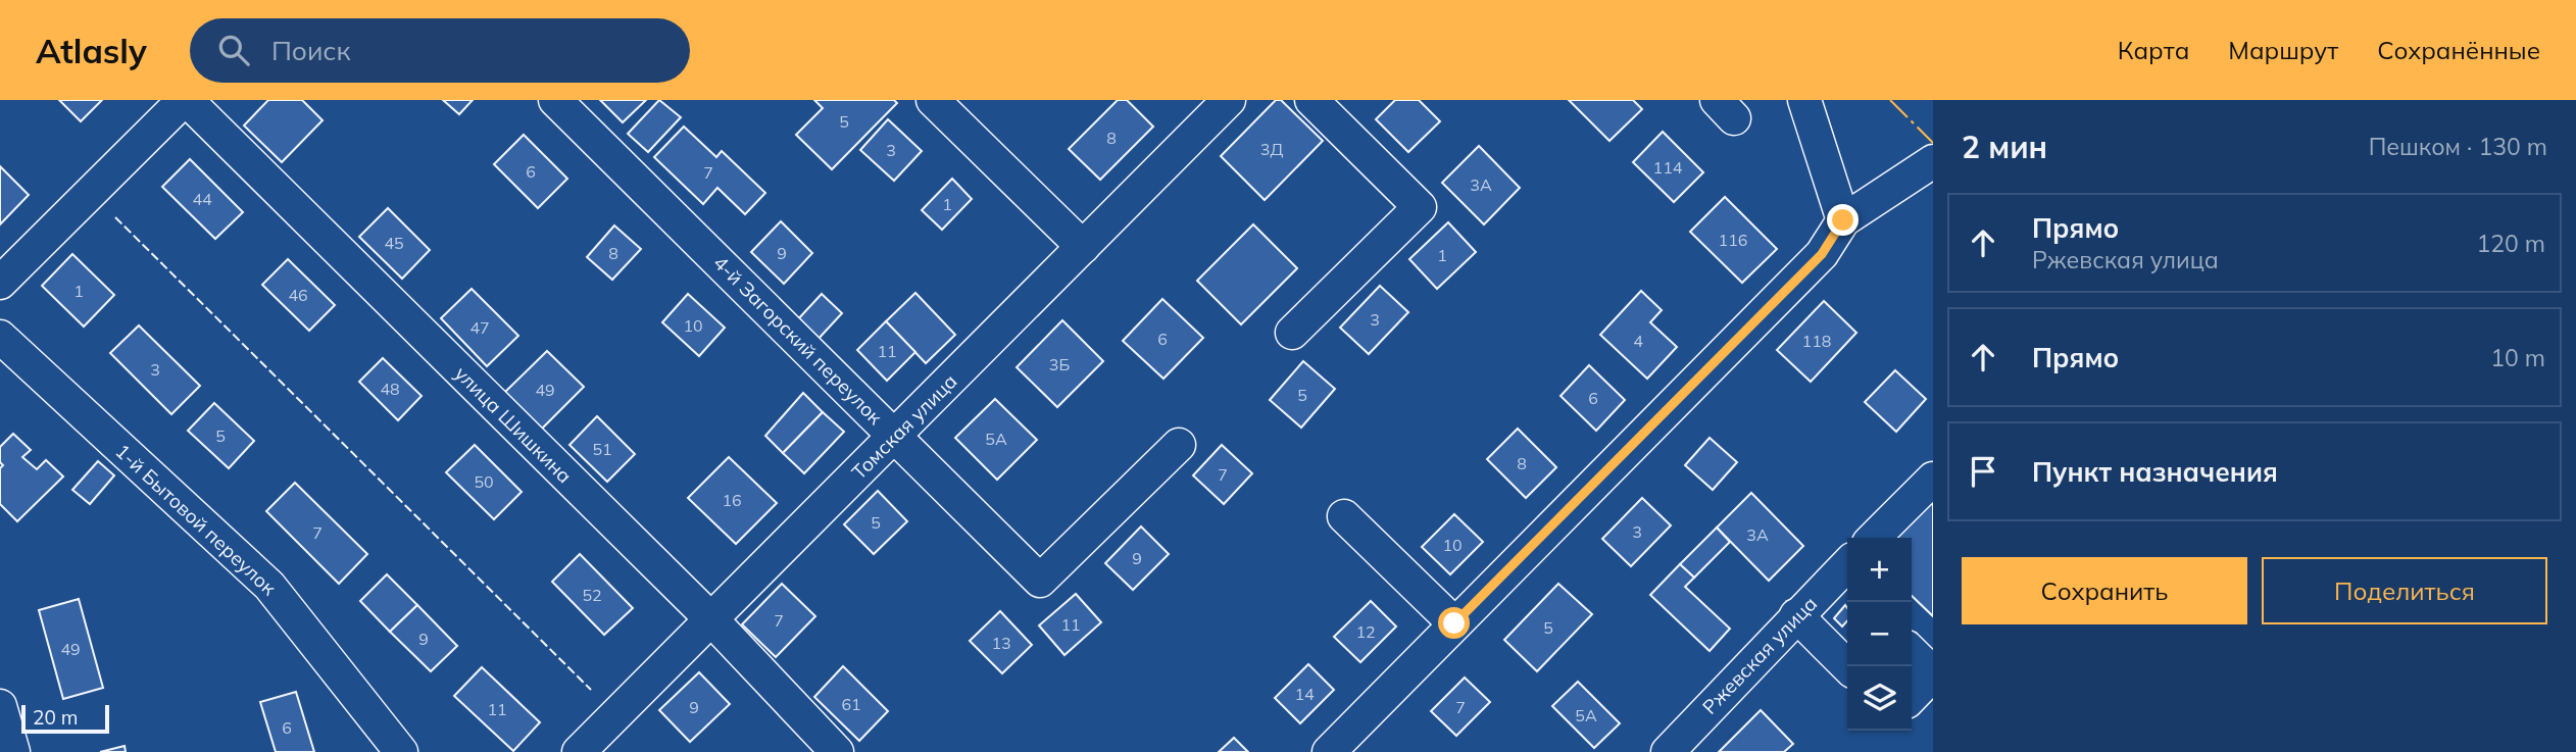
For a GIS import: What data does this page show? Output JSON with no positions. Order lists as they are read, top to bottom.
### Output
{
  "streets": {
    "street": [
      "4-й Загорский переулок",
      "улица Шишкина",
      "Томская улица",
      "1-й Бытовой переулок",
      "Ржевская улица"
    ]
  },
  "crossings": [
    ["4-й Загорский переулок", "Томская улица"],
    ["улица Шишкина", "Томская улица"]
  ],
  "house_numbers": [
    "5",
    "8",
    "3Д",
    "3",
    "114",
    "6",
    "7",
    "3А",
    "44",
    "1",
    "116",
    "45",
    "8",
    "9",
    "1",
    "1",
    "46",
    "3",
    "10",
    "47",
    "6",
    "4",
    "118",
    "11",
    "3Б",
    "3",
    "48",
    "49",
    "5",
    "6",
    "5",
    "5А",
    "51",
    "8",
    "7",
    "50",
    "16",
    "5",
    "3",
    "7",
    "3А",
    "10",
    "9",
    "52",
    "7",
    "11",
    "5",
    "12",
    "9",
    "13",
    "49",
    "14",
    "61",
    "9",
    "7",
    "11",
    "5А",
    "6"
  ],
  "scale_bar": "20 m",
  "page": {
    "header": "Atlasly",
    "search": "Поиск",
    "nav": ["Карта", "Маршрут", "Сохранённые"],
    "heading": ["2 мин", "Пешком · 130 m"],
    "list": [
      ["Прямо", "Ржевская улица", "120 m"],
      ["Прямо", "10 m"],
      "Пункт назначения"
    ],
    "buttons": ["Сохранить", "Поделиться"],
    "map_buttons": ["+", "−"],
    "scale": "20 m"
  }
}
